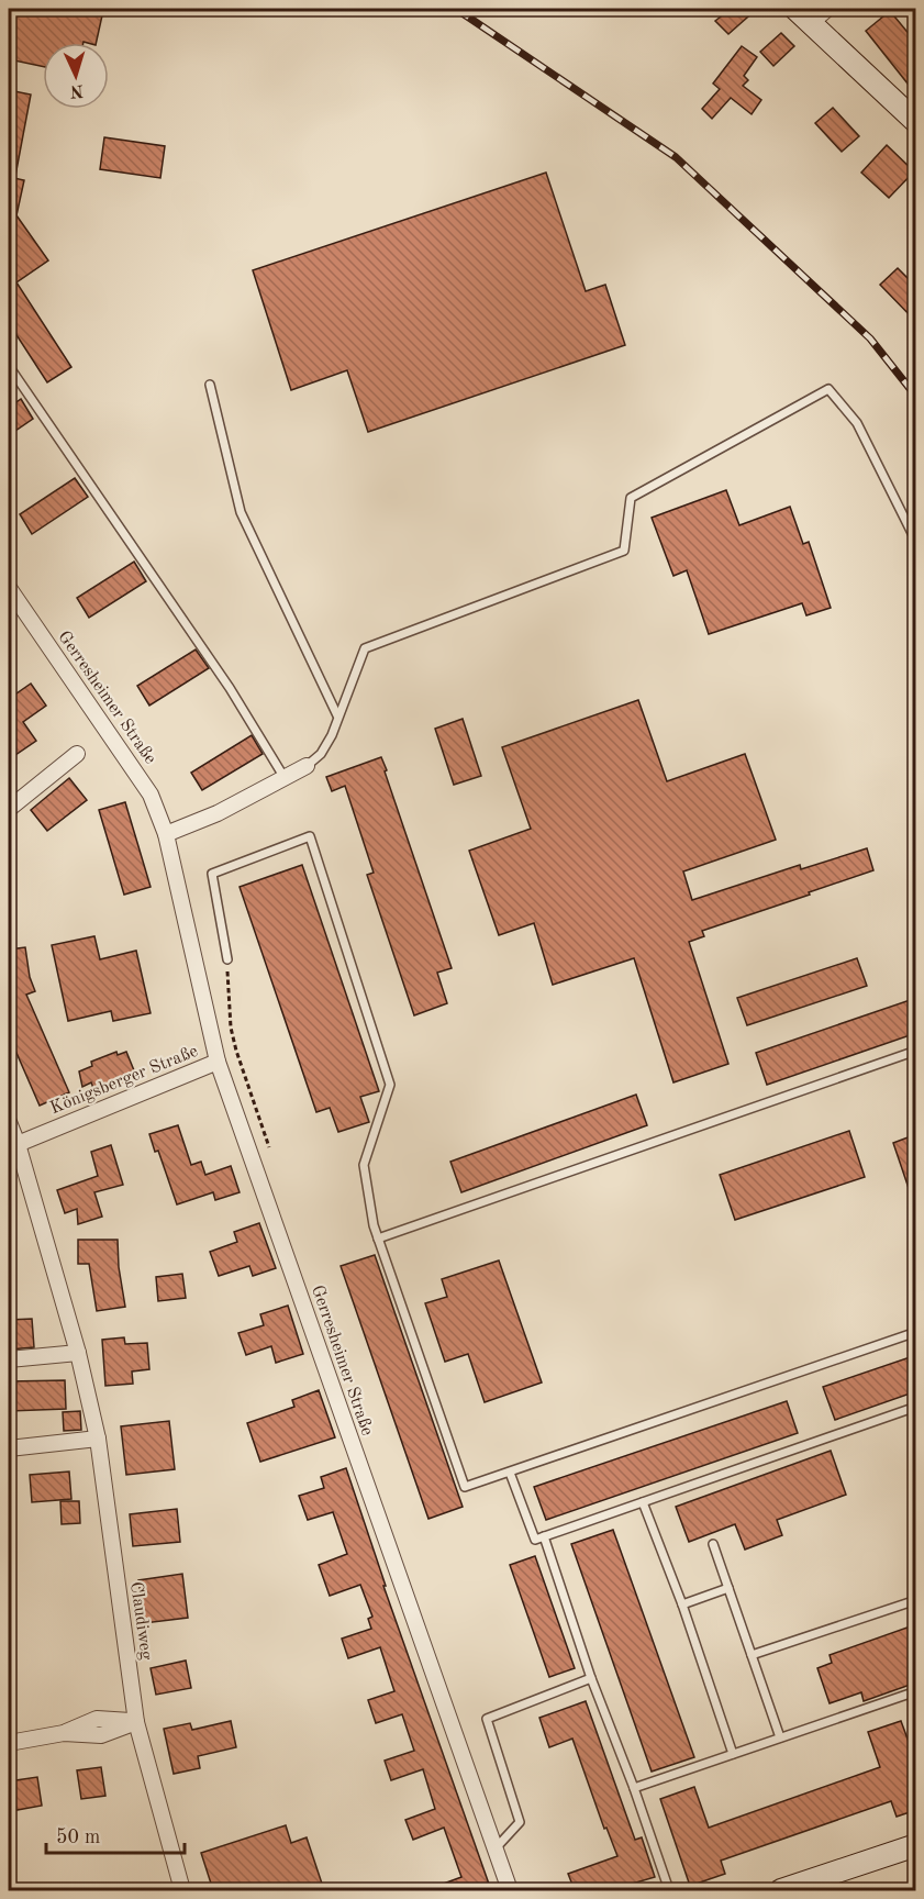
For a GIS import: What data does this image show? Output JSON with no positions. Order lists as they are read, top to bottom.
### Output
{
  "streets": {
    "street": ["Gerresheimer Straße", "Königsberger Straße", "Claudiweg"]
  },
  "crossings": [
    ["Gerresheimer Straße", "Königsberger Straße"],
    ["Königsberger Straße", "Claudiweg"]
  ],
  "scale_bar": "50 m",
  "north": "bottom"
}
